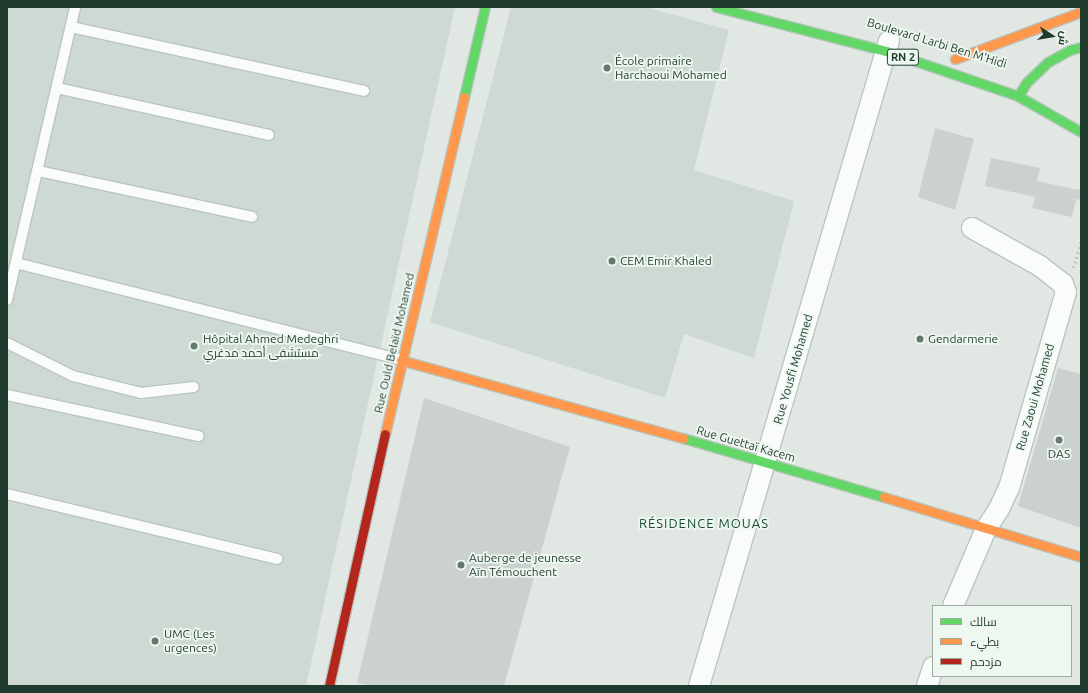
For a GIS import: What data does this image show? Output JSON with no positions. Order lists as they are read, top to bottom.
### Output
{
  "streets": {
    "street": [
      "Boulevard Larbi Ben M'Hidi",
      "RN 2",
      "Rue Ould Belaïd Mohamed",
      "Rue Yousfi Mohamed",
      "Rue Zaoui Mohamed",
      "Rue Guettaï Kacem"
    ]
  },
  "crossings": [
    ["Boulevard Larbi Ben M'Hidi", "Rue Yousfi Mohamed"],
    ["Rue Ould Belaïd Mohamed", "Rue Guettaï Kacem"],
    ["Rue Yousfi Mohamed", "Rue Guettaï Kacem"],
    ["Rue Zaoui Mohamed", "Rue Guettaï Kacem"]
  ],
  "districts": ["RÉSIDENCE MOUAS"],
  "places": [
    "École primaire Harchaoui Mohamed",
    "CEM Emir Khaled",
    "Gendarmerie",
    "Hôpital Ahmed Medeghri مستشفى أحمد مدغري",
    "DAS",
    "Auberge de jeunesse Aïn Témouchent",
    "UMC (Les urgences)"
  ],
  "legend": ["سالك", "بطيء", "مزدحم"],
  "north": "right"
}
